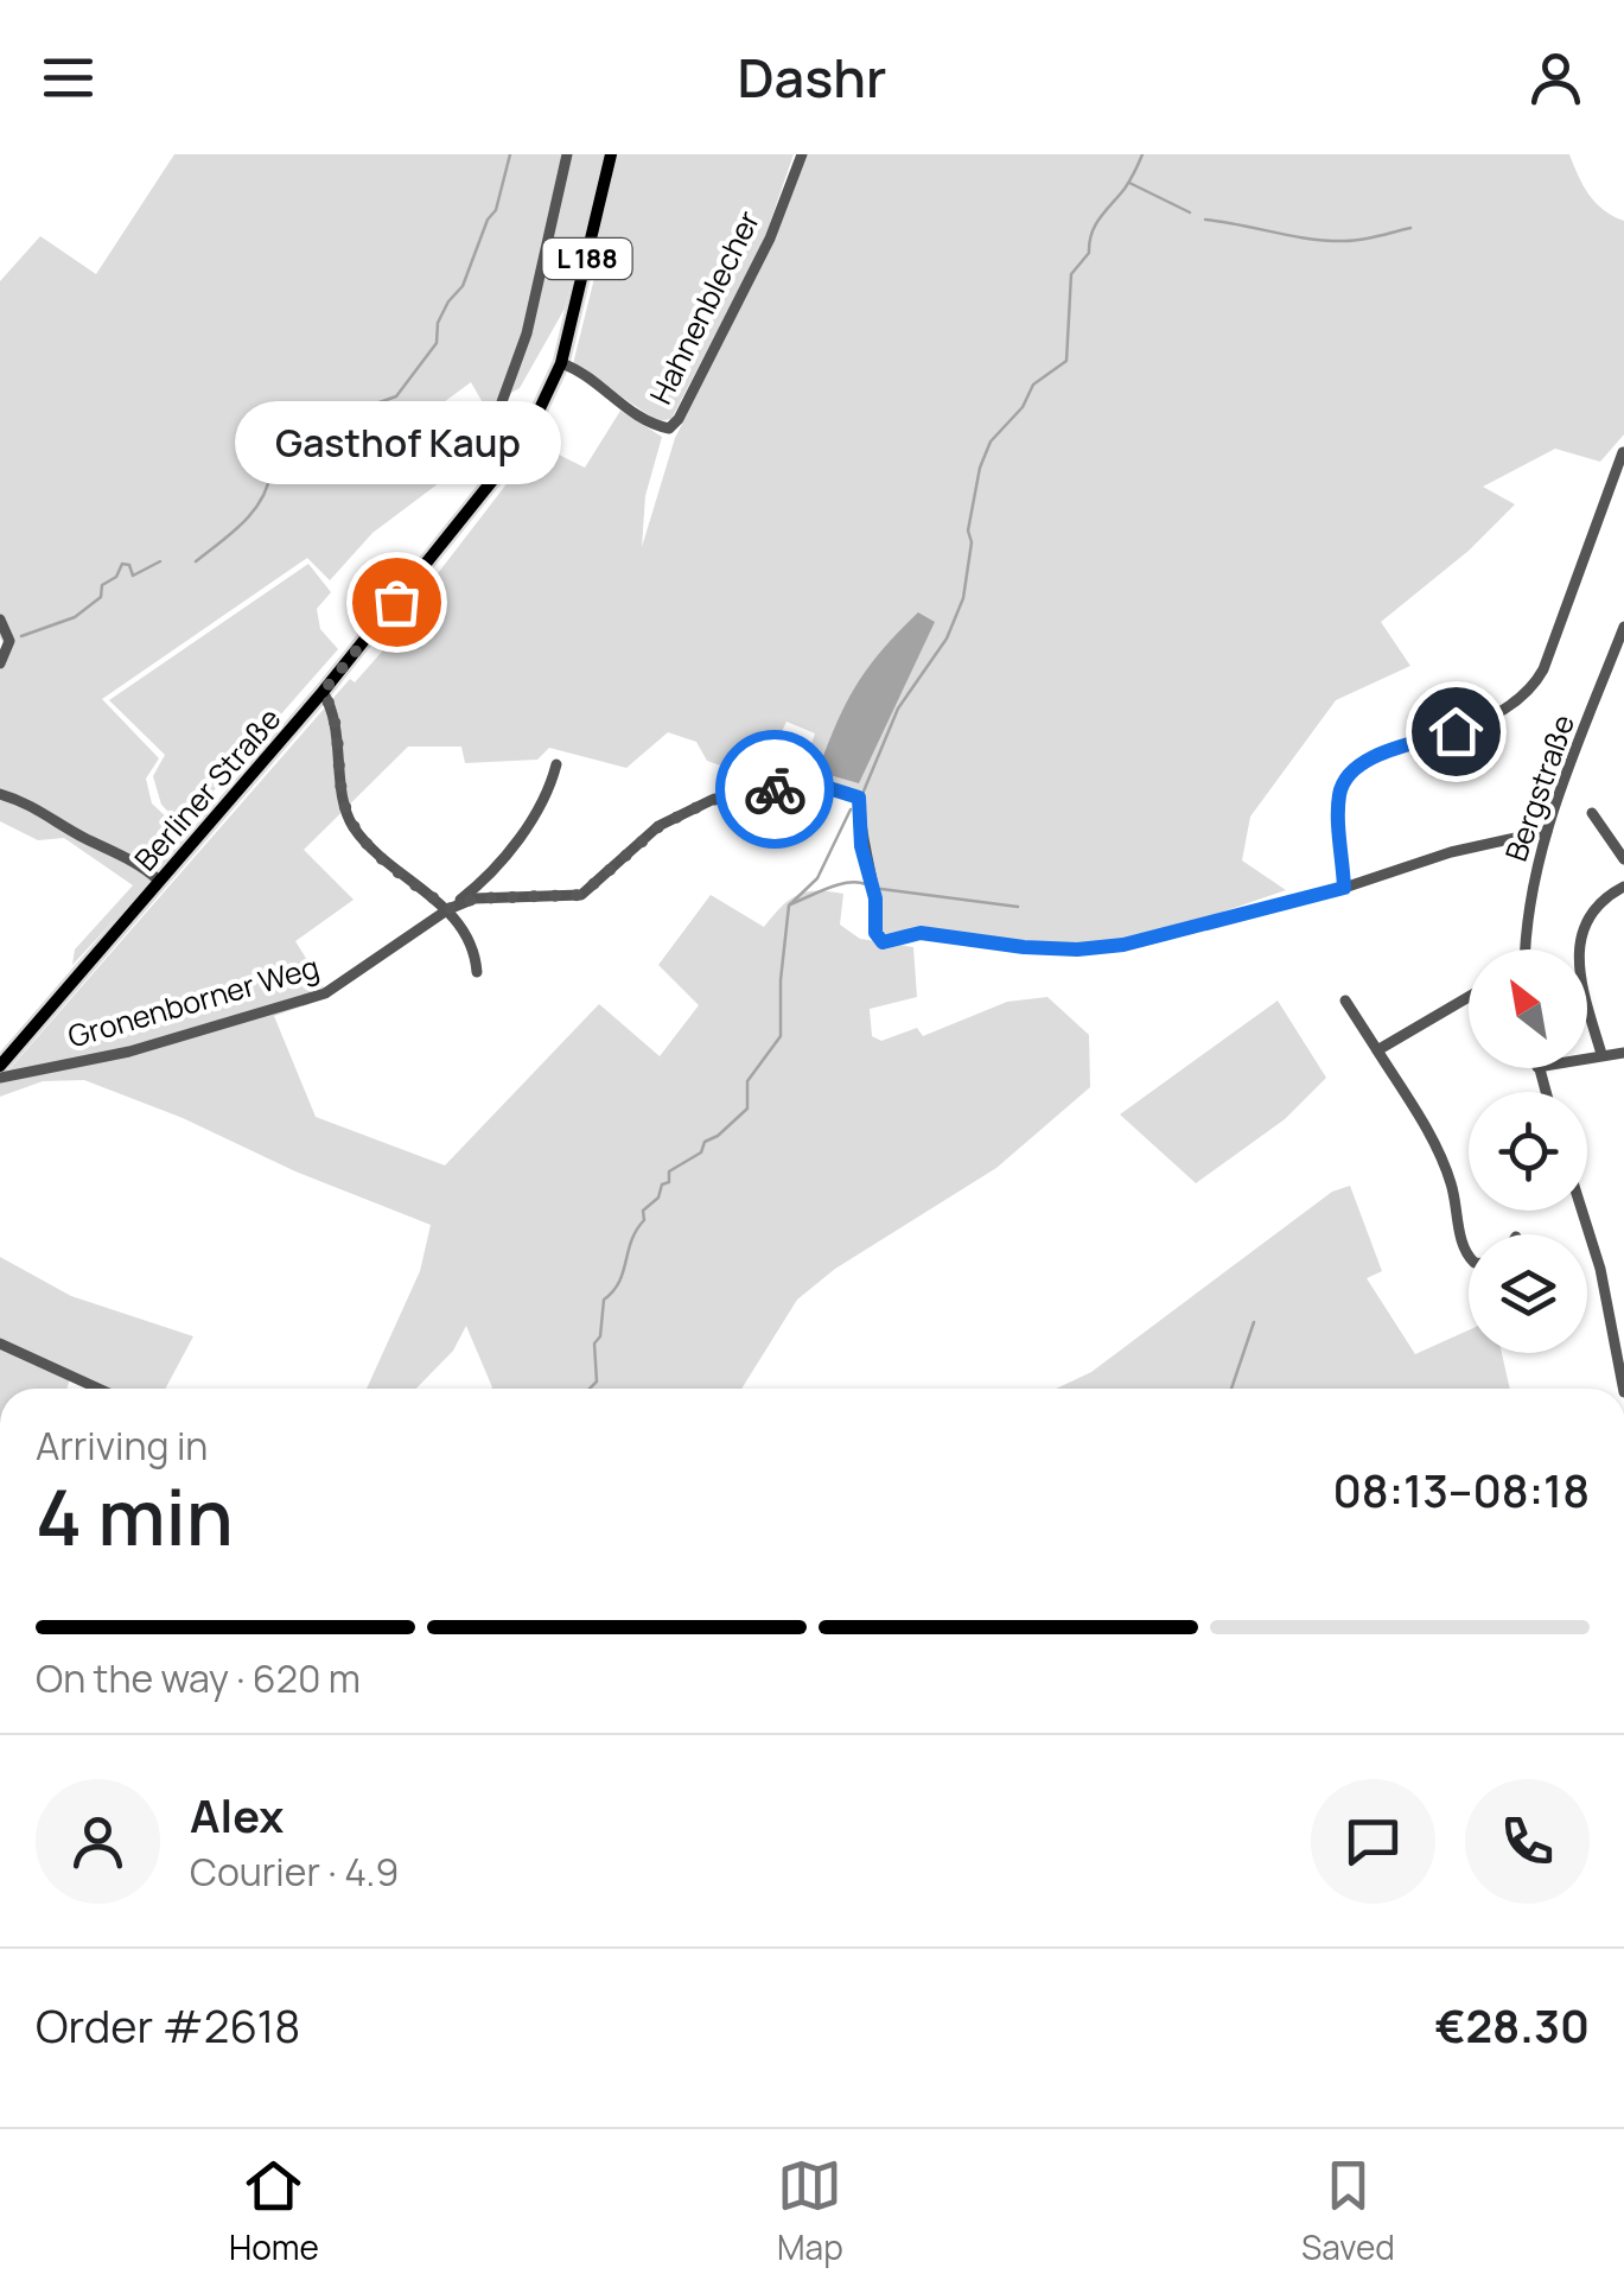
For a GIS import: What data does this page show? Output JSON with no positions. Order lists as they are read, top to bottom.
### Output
{
  "streets": {
    "main road": ["L 188", "Berliner Straße"],
    "street": ["Hahnenblecher", "Bergstraße", "Gronenborner Weg"]
  },
  "crossings": [
    ["Hahnenblecher", "Berliner Straße"]
  ],
  "places": ["Gasthof Kaup"],
  "north": "top left",
  "page": {
    "header": "Dashr",
    "bubble": "Gasthof Kaup",
    "heading": ["4 min", "Arriving in", "08:13–08:18"],
    "panel": [
      "Alex",
      "Courier · 4.9",
      "Order #2618",
      "€28.30"
    ],
    "bar": "On the way · 620 m",
    "tabs": ["Home", "Map", "Saved"]
  }
}
